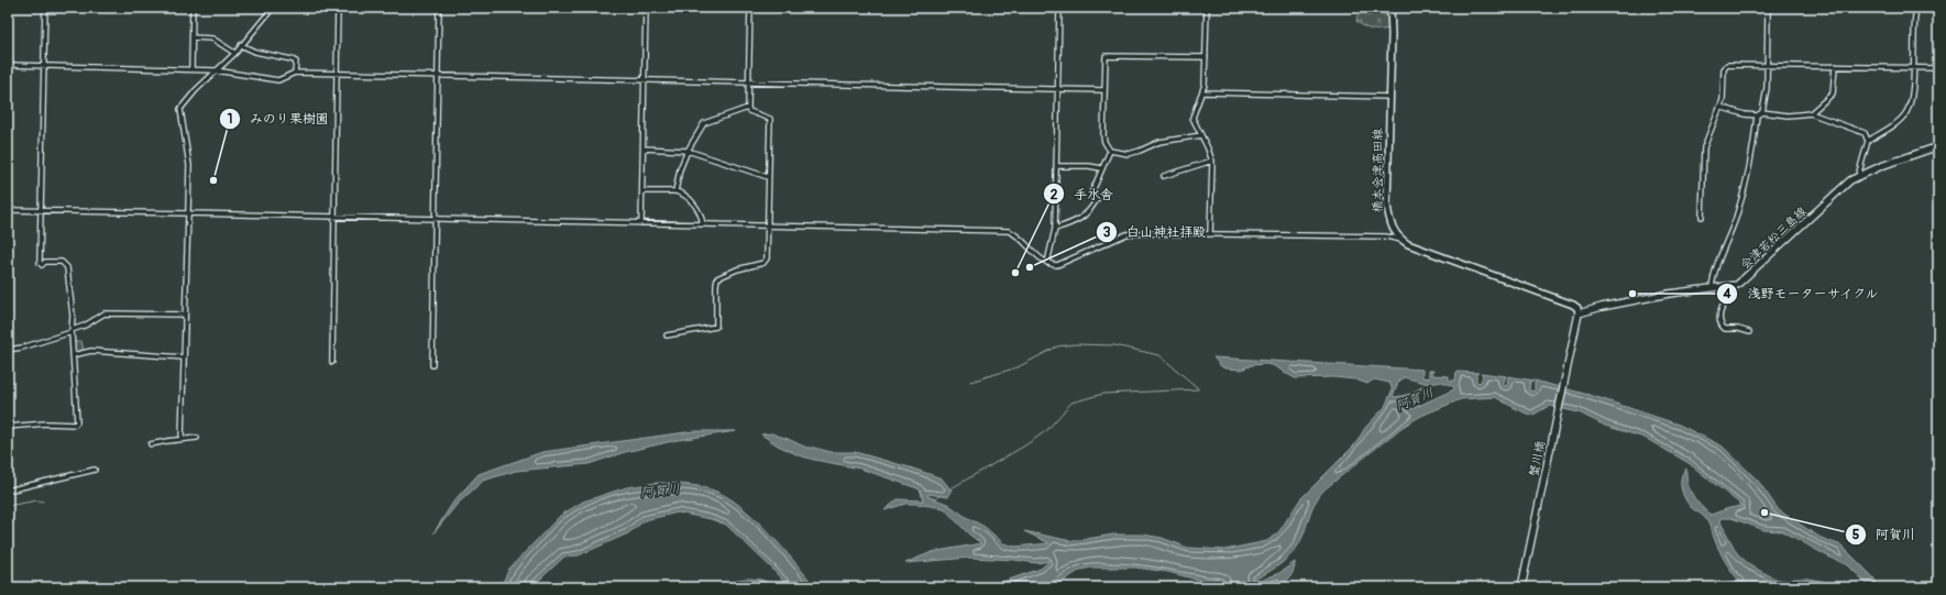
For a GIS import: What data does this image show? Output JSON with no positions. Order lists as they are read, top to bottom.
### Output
{
  "streets": {
    "main road": ["橋本会津高田線", "会津若松三島線", "蟹川橋"]
  },
  "crossings": [
    ["橋本会津高田線", "会津若松三島線"],
    ["橋本会津高田線", "蟹川橋"],
    ["会津若松三島線", "蟹川橋"]
  ],
  "water": ["阿賀川"],
  "places": [
    "みのり果樹園",
    "白山神社拝殿",
    "手水舎",
    "浅野モーターサイクル",
    "阿賀川"
  ]
}
